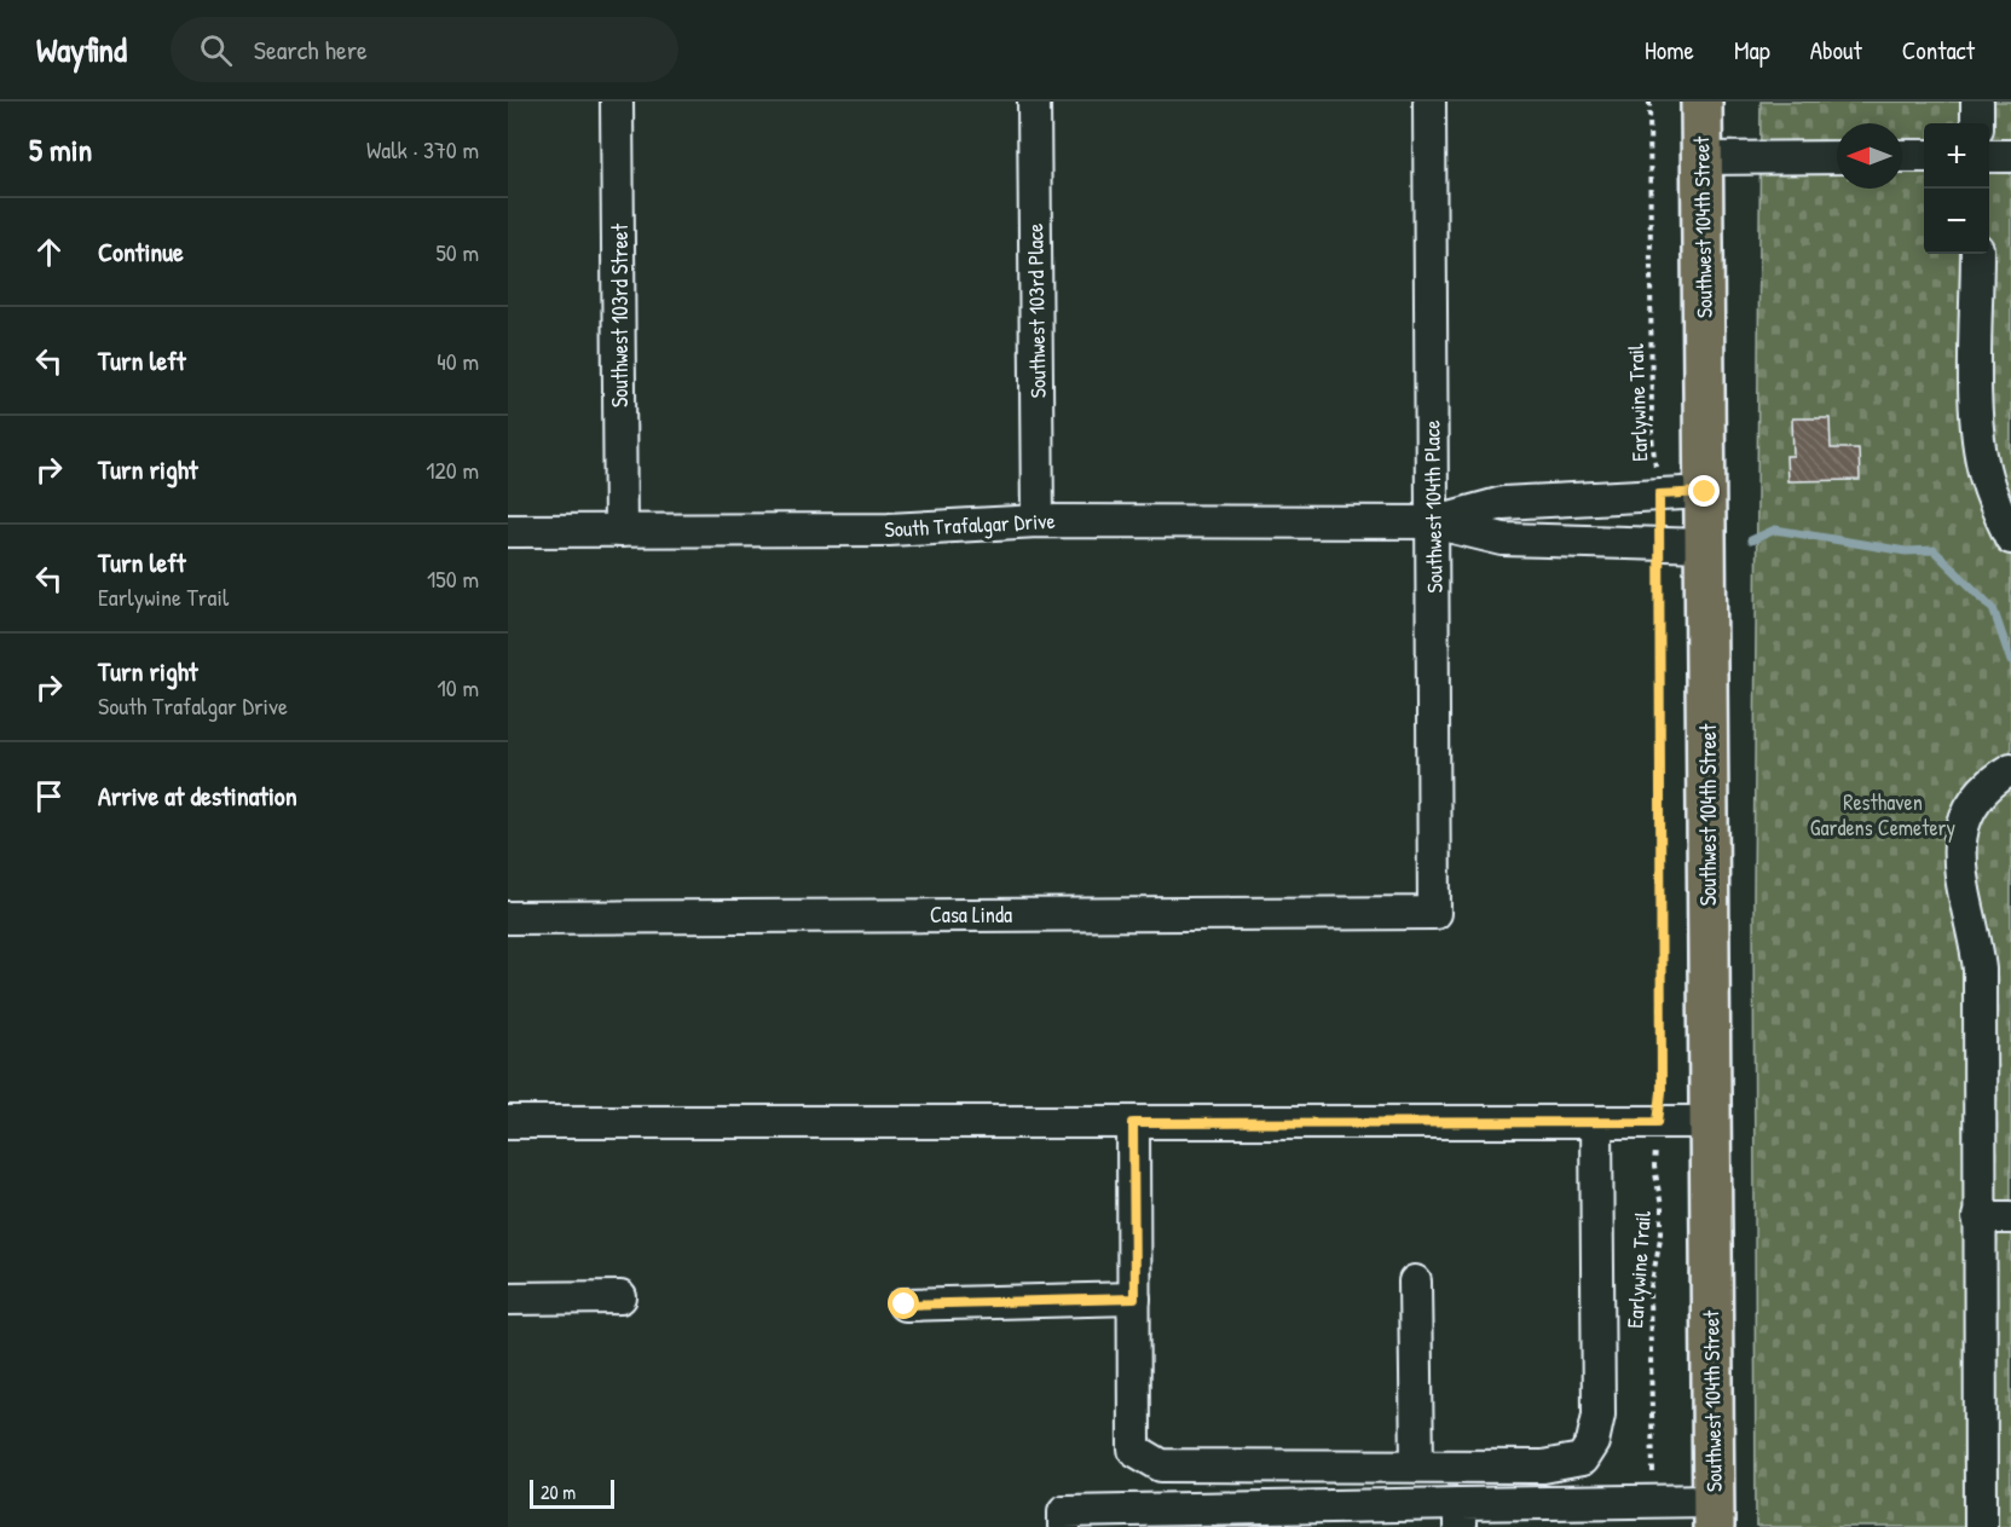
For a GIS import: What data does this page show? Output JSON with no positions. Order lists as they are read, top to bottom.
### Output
{
  "streets": {
    "main road": ["Southwest 104th Street"],
    "street": [
      "Southwest 103rd Place",
      "Southwest 103rd Street",
      "Southwest 104th Place",
      "South Trafalgar Drive",
      "Casa Linda"
    ],
    "path": ["Earlywine Trail"]
  },
  "crossings": [
    ["Southwest 104th Street", "South Trafalgar Drive"],
    ["Southwest 103rd Place", "South Trafalgar Drive"],
    ["Southwest 103rd Street", "South Trafalgar Drive"],
    ["Earlywine Trail", "South Trafalgar Drive"],
    ["Southwest 104th Place", "South Trafalgar Drive"],
    ["Southwest 104th Place", "Casa Linda"]
  ],
  "parks": ["Resthaven Gardens Cemetery"],
  "scale_bar": "20 m",
  "north": "left",
  "page": {
    "header": "Wayfind",
    "search": "Search here",
    "nav": [
      "Home",
      "Map",
      "About",
      "Contact"
    ],
    "heading": ["5 min", "Walk · 370 m"],
    "map_buttons": ["+", "−"],
    "list": [
      ["Continue", "50 m"],
      ["Turn left", "40 m"],
      ["Turn right", "120 m"],
      ["Turn left", "Earlywine Trail", "150 m"],
      ["Turn right", "South Trafalgar Drive", "10 m"],
      "Arrive at destination"
    ],
    "scale": "20 m"
  }
}
